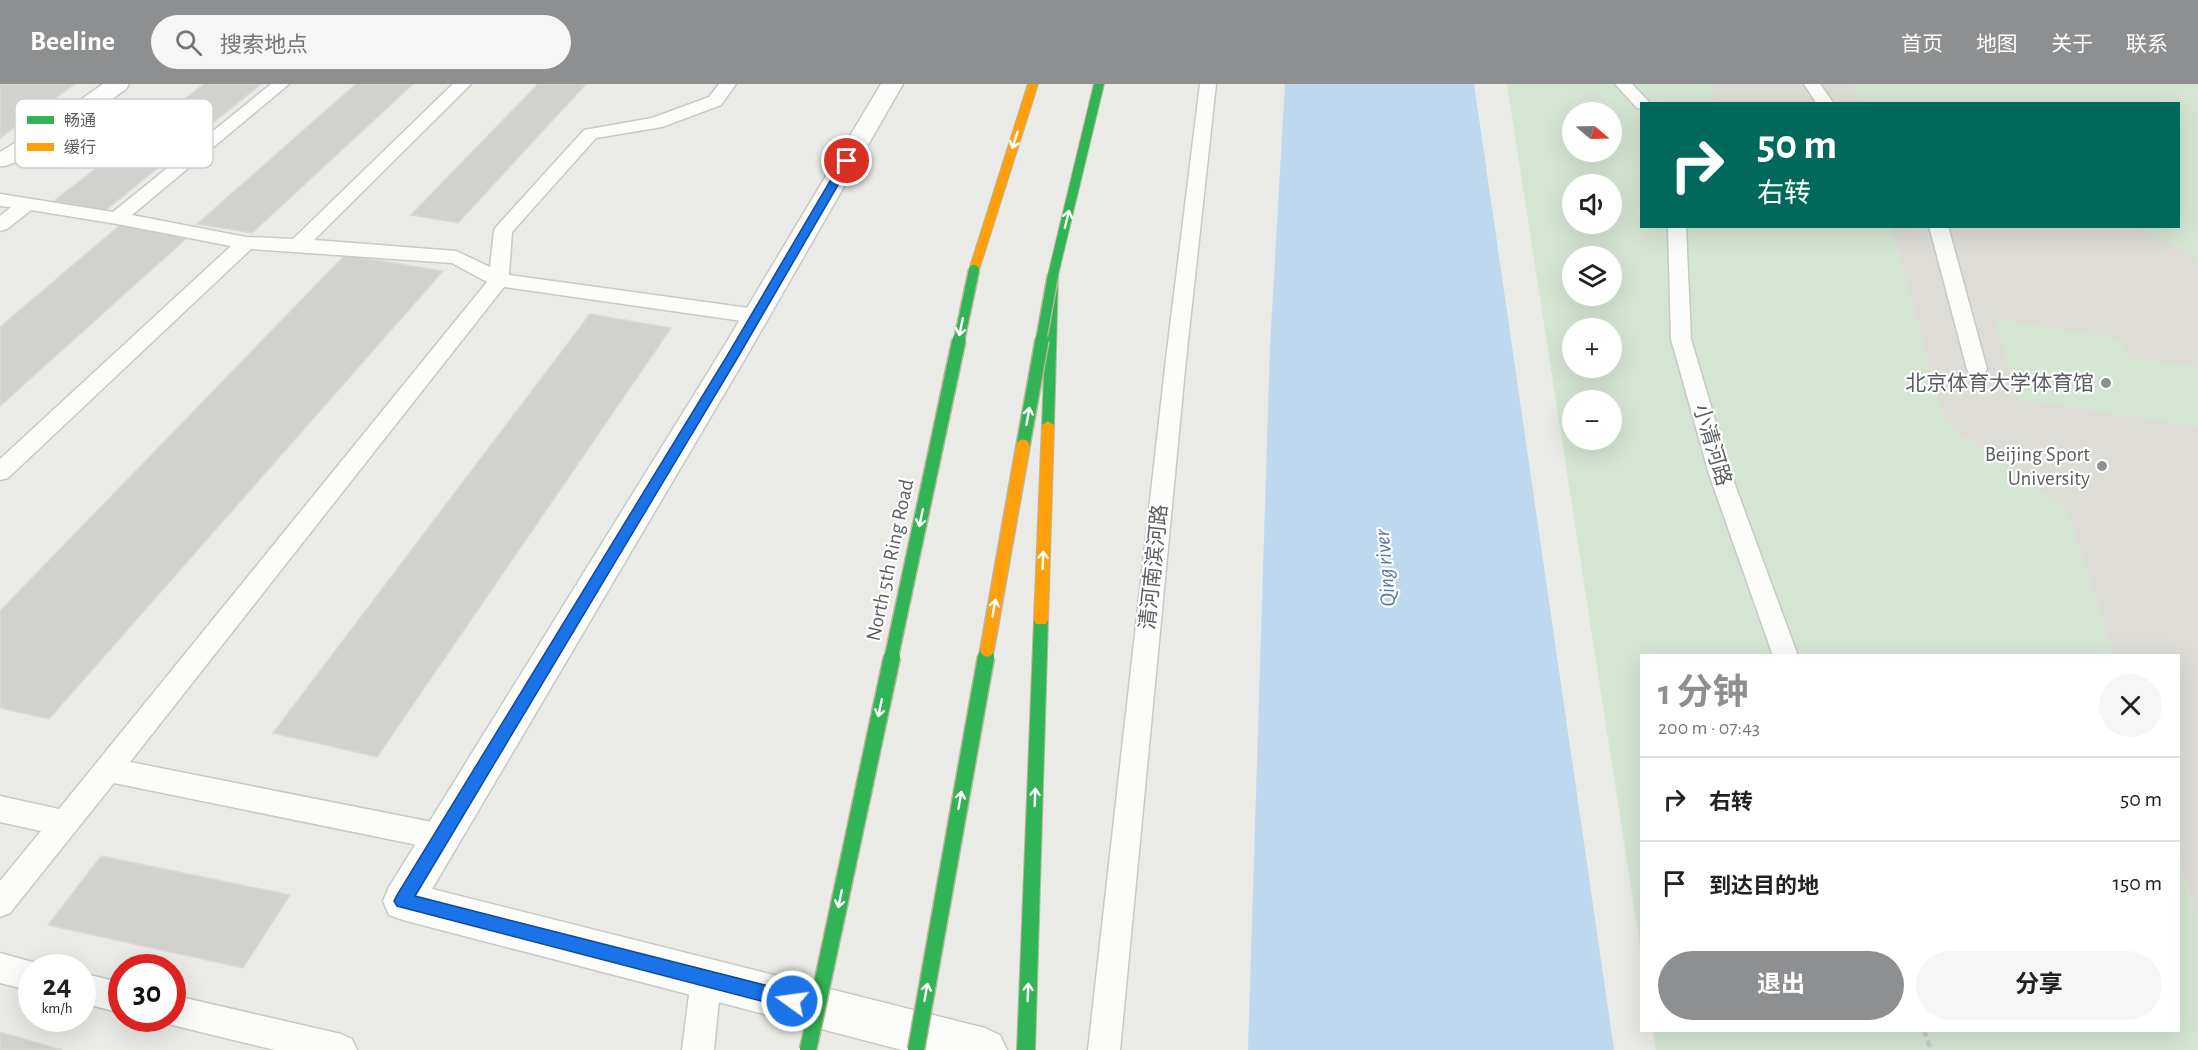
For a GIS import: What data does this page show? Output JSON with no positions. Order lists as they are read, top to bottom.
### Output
{
  "streets": {
    "highway": ["North 5th Ring Road"],
    "lane": ["小清河路", "清河南滨河路"]
  },
  "water": ["Qing river"],
  "places": ["北京体育大学体育馆", "Beijing Sport University"],
  "legend": ["畅通", "缓行"],
  "north": "right",
  "page": {
    "header": "Beeline",
    "search": "搜索地点",
    "nav": [
      "首页",
      "地图",
      "关于",
      "联系"
    ],
    "map_buttons": ["+", "−"],
    "turn": ["50 m", "右转"],
    "heading": ["1 分钟", "200 m · 07:43"],
    "list": [
      {
        "name": "右转",
        "value": "50 m"
      },
      {
        "name": "到达目的地",
        "value": "150 m"
      }
    ],
    "buttons": ["退出", "分享"],
    "speed": "24 km/h",
    "limit": "30"
  }
}
